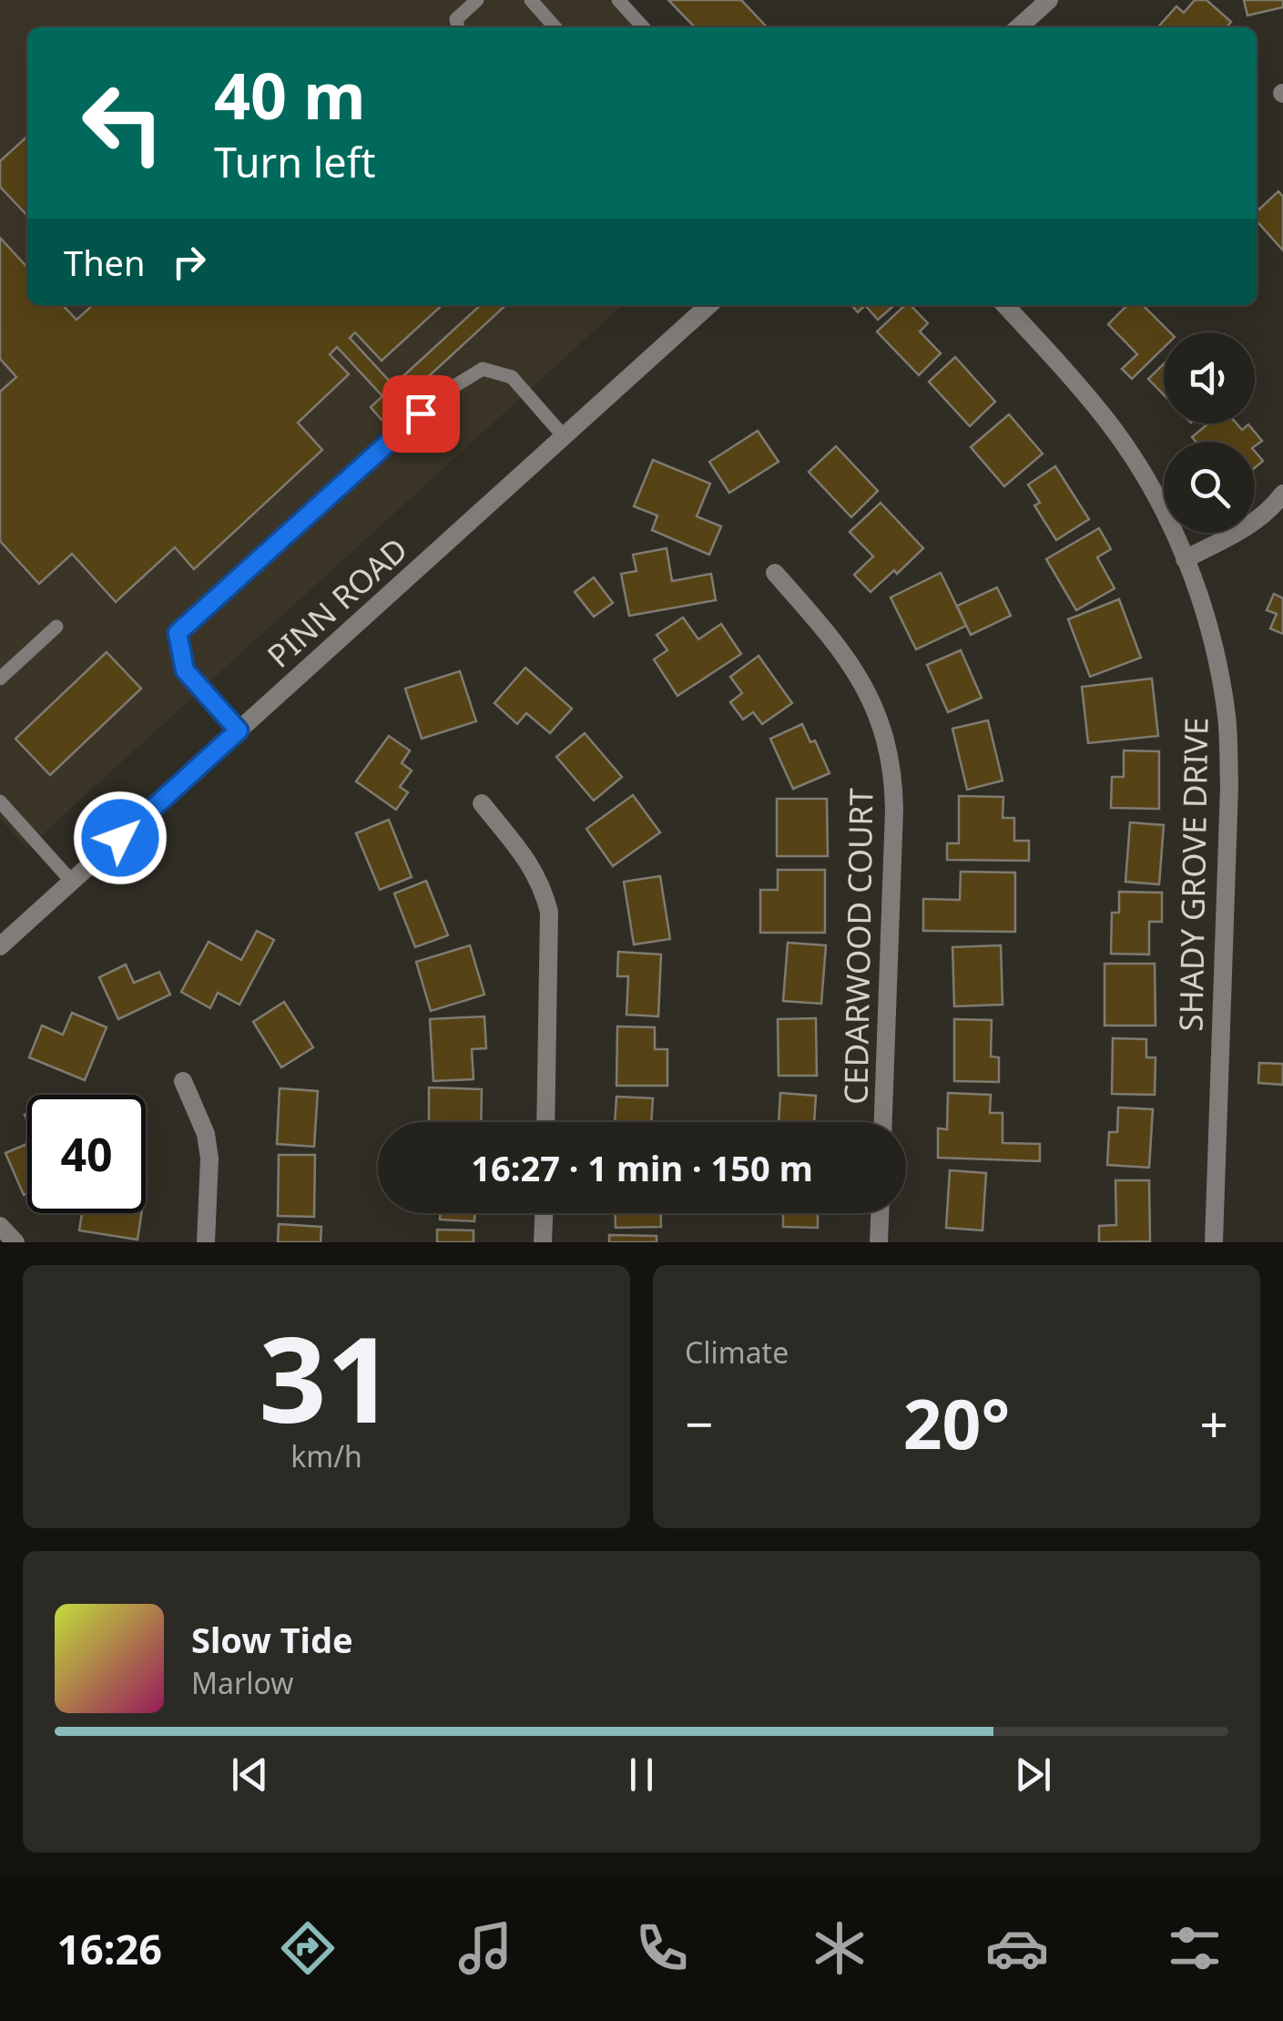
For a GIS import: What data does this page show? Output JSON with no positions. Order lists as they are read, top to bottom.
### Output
{
  "streets": {
    "street": ["PINN ROAD", "SHADY GROVE DRIVE", "CEDARWOOD COURT"]
  },
  "page": {
    "turn": ["40 m", "Turn left"],
    "then": "Then",
    "limit": "40",
    "trip": "16:27 · 1 min · 150 m",
    "tile": [
      ["31", "km/h"],
      "Climate"
    ],
    "heat": ["−", "20°", "+"],
    "song": ["Slow Tide", "Marlow"],
    "tabs": "16:26"
  }
}
